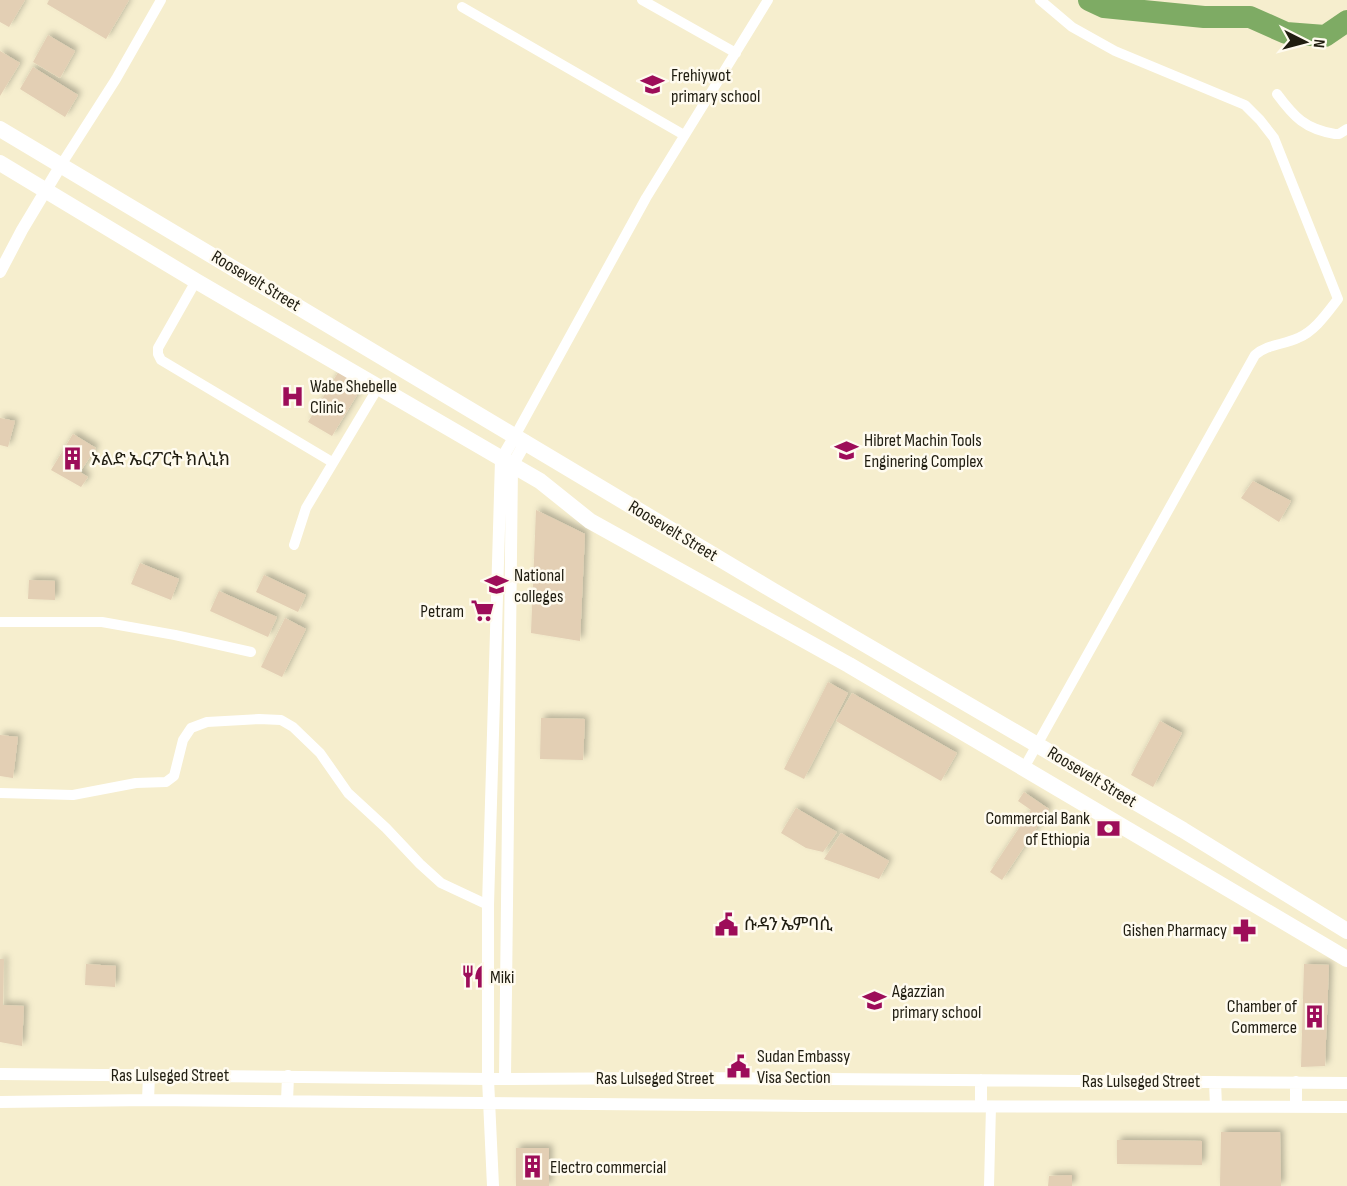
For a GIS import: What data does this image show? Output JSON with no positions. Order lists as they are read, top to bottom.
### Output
{
  "streets": {
    "main road": ["Roosevelt Street"],
    "street": ["Ras Lulseged Street"]
  },
  "places": {
    "school or university": [
      "Frehiywot primary school",
      "Hibret Machin Tools Enginering Complex",
      "National colleges",
      "Agazzian primary school"
    ],
    "hospital": ["Wabe Shebelle Clinic"],
    "building": ["ኦልድ ኤርፖርት ክሊኒክ", "Chamber of Commerce", "Electro commercial"],
    "supermarket": ["Petram"],
    "bank": ["Commercial Bank of Ethiopia"],
    "public building": ["ሱዳን ኤምባሲ", "Sudan Embassy Visa Section"],
    "pharmacy": ["Gishen Pharmacy"],
    "restaurant": ["Miki"]
  },
  "north": "right"
}
